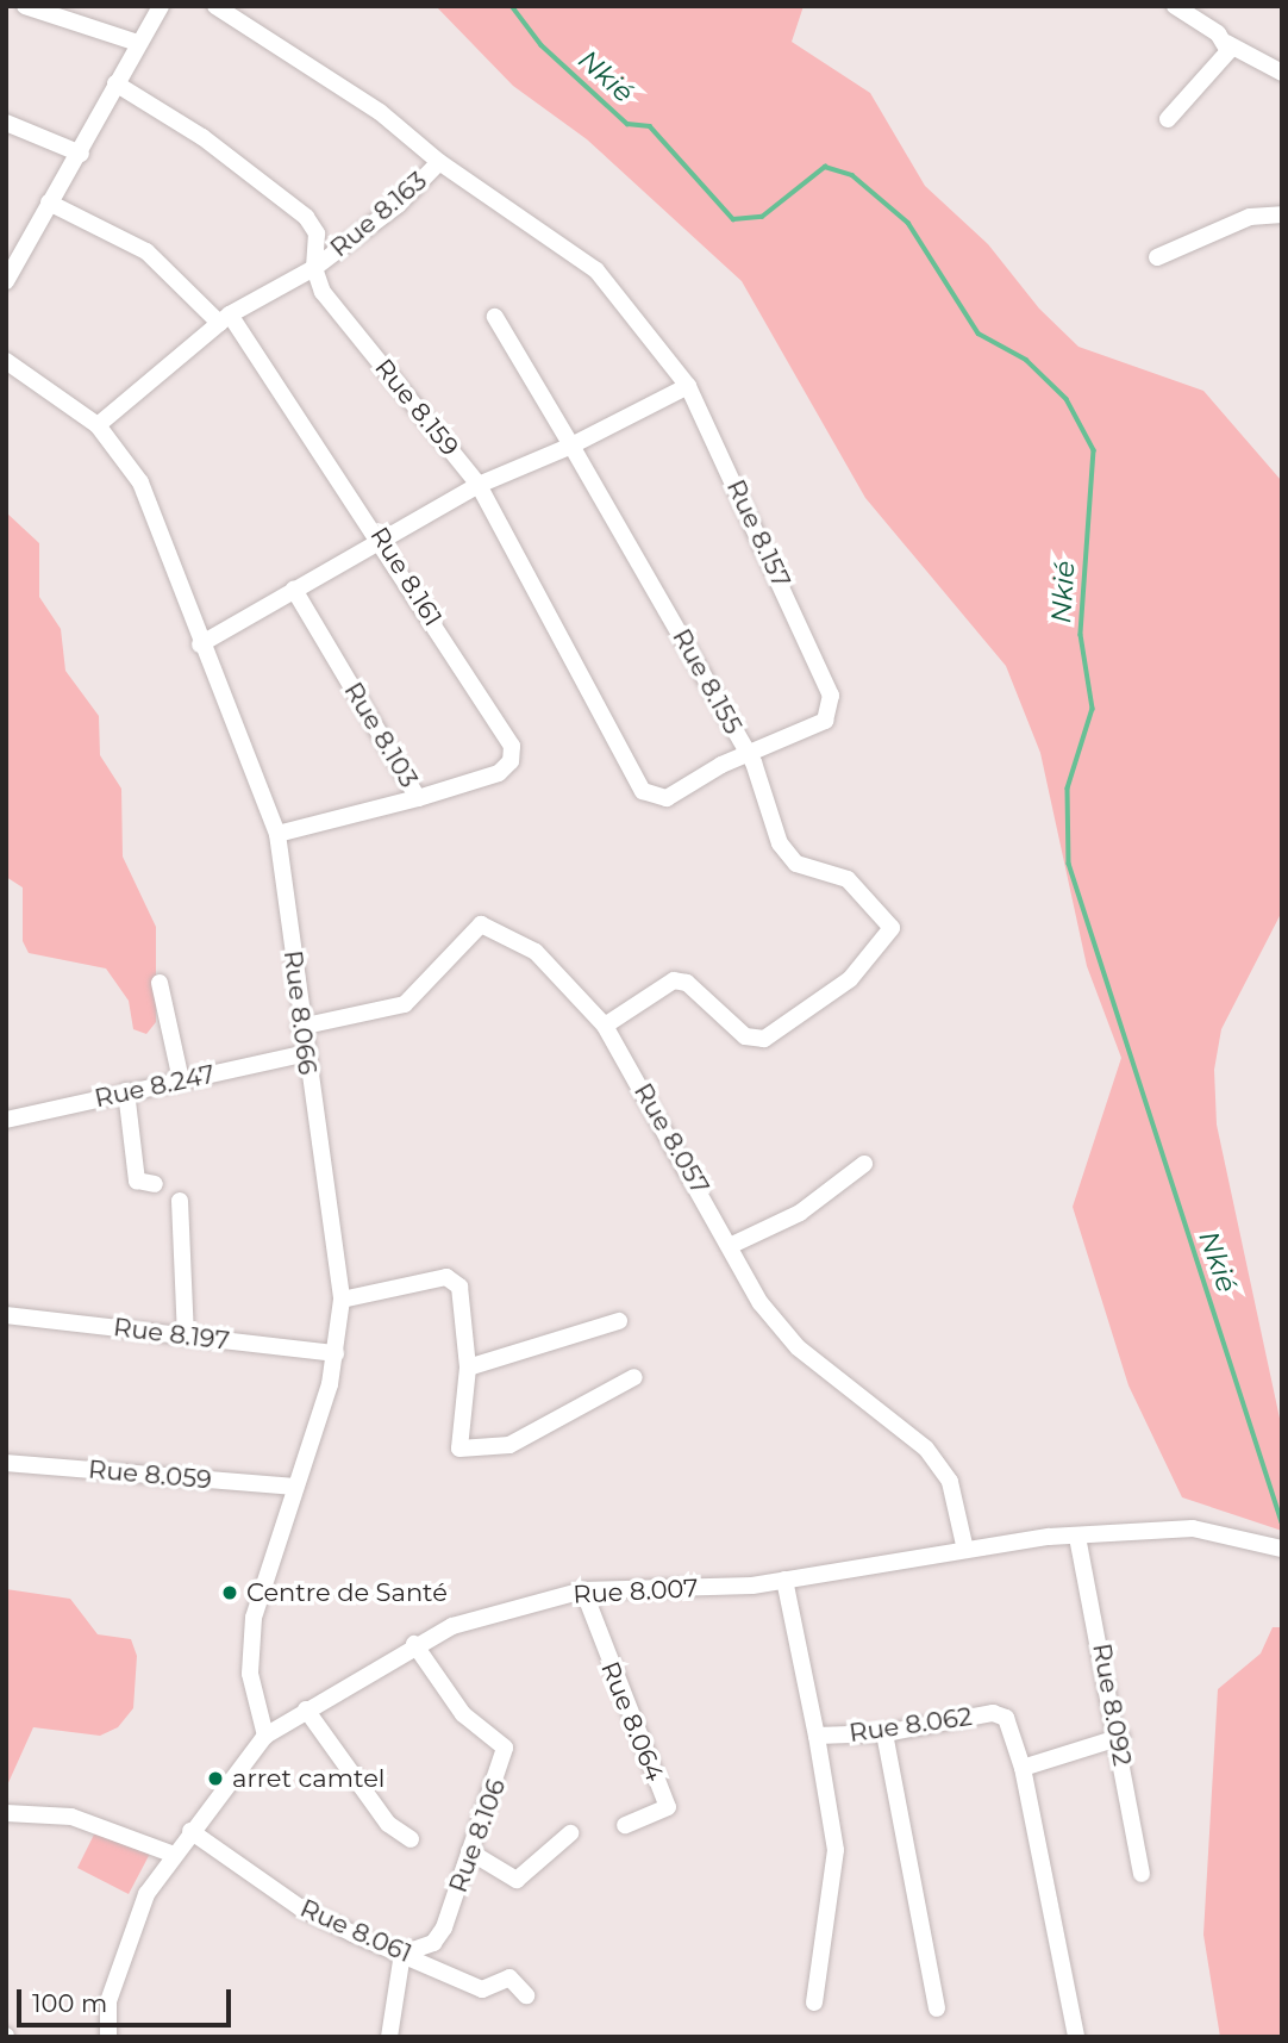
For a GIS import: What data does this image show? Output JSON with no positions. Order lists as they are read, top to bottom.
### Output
{
  "streets": {
    "street": [
      "Rue 8.163",
      "Rue 8.159",
      "Rue 8.157",
      "Rue 8.161",
      "Rue 8.155",
      "Rue 8.103",
      "Rue 8.066",
      "Rue 8.247",
      "Rue 8.057",
      "Rue 8.197",
      "Rue 8.059",
      "Rue 8.007",
      "Rue 8.092",
      "Rue 8.064",
      "Rue 8.062",
      "Rue 8.106",
      "Rue 8.061"
    ]
  },
  "crossings": [
    ["Rue 8.163", "Rue 8.159"],
    ["Rue 8.163", "Rue 8.161"],
    ["Rue 8.163", "Rue 8.066"],
    ["Rue 8.159", "Rue 8.157"],
    ["Rue 8.159", "Rue 8.155"],
    ["Rue 8.157", "Rue 8.155"],
    ["Rue 8.161", "Rue 8.103"],
    ["Rue 8.155", "Rue 8.057"],
    ["Rue 8.103", "Rue 8.066"],
    ["Rue 8.066", "Rue 8.247"],
    ["Rue 8.066", "Rue 8.057"],
    ["Rue 8.066", "Rue 8.197"],
    ["Rue 8.066", "Rue 8.059"],
    ["Rue 8.066", "Rue 8.007"],
    ["Rue 8.057", "Rue 8.007"],
    ["Rue 8.007", "Rue 8.092"],
    ["Rue 8.007", "Rue 8.064"],
    ["Rue 8.007", "Rue 8.062"],
    ["Rue 8.007", "Rue 8.106"],
    ["Rue 8.007", "Rue 8.061"],
    ["Rue 8.106", "Rue 8.061"]
  ],
  "water": ["Nkié"],
  "places": ["Centre de Santé", "arret camtel"],
  "scale_bar": "100 m"
}
